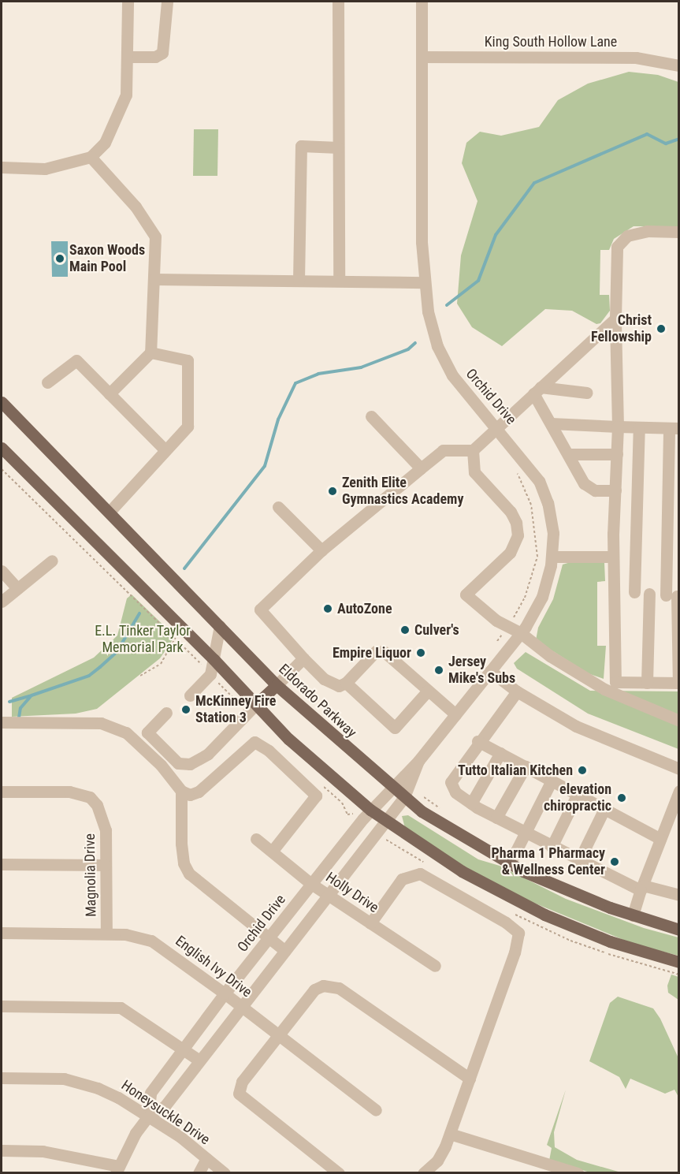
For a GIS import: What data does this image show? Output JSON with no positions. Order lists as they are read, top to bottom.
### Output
{
  "streets": {
    "main road": ["Eldorado Parkway"],
    "street": [
      "King South Hollow Lane",
      "Orchid Drive",
      "Magnolia Drive",
      "Holly Drive",
      "English Ivy Drive",
      "Honeysuckle Drive"
    ]
  },
  "crossings": [
    ["King South Hollow Lane", "Orchid Drive"],
    ["Orchid Drive", "Eldorado Parkway"],
    ["Orchid Drive", "Holly Drive"],
    ["Orchid Drive", "English Ivy Drive"],
    ["Orchid Drive", "Honeysuckle Drive"],
    ["Magnolia Drive", "English Ivy Drive"]
  ],
  "parks": ["E.L. Tinker Taylor Memorial Park"],
  "places": [
    "Saxon Woods Main Pool",
    "Christ Fellowship",
    "Zenith Elite Gymnastics Academy",
    "AutoZone",
    "Culver's",
    "Empire Liquor",
    "Jersey Mike's Subs",
    "McKinney Fire Station 3",
    "Tutto Italian Kitchen",
    "elevation chiropractic",
    "Pharma 1 Pharmacy & Wellness Center"
  ]
}
